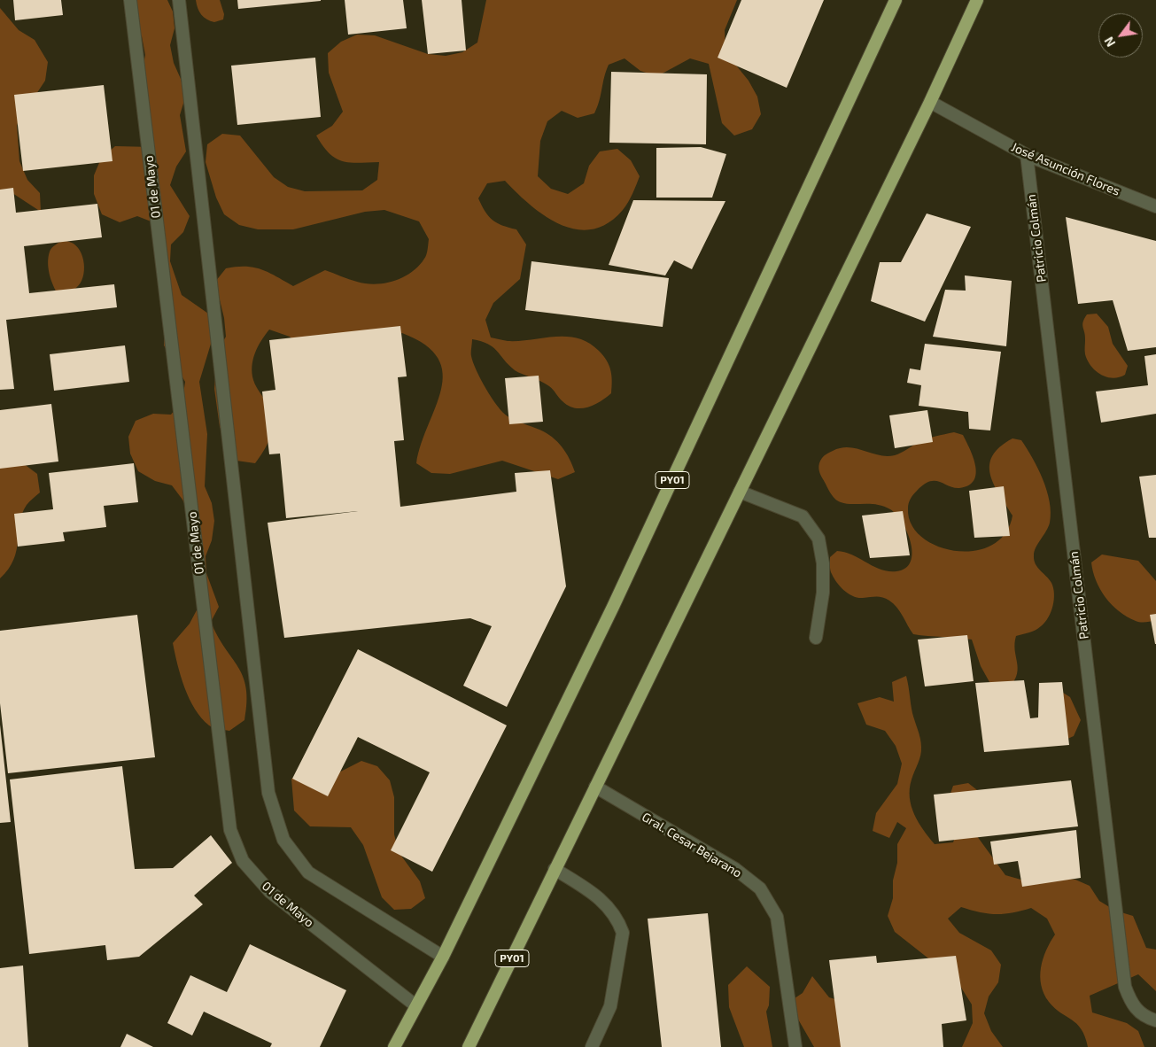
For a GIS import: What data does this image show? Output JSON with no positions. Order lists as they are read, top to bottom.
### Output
{
  "streets": {
    "highway": ["PY01"],
    "street": [
      "José Asunción Flores",
      "01 de Mayo",
      "Patricio Colmán",
      "Gral. Cesar Bejarano"
    ]
  },
  "crossings": [
    ["José Asunción Flores", "Patricio Colmán"],
    ["José Asunción Flores", "PY01"],
    ["01 de Mayo", "PY01"],
    ["PY01", "Gral. Cesar Bejarano"]
  ],
  "north": "bottom left"
}
